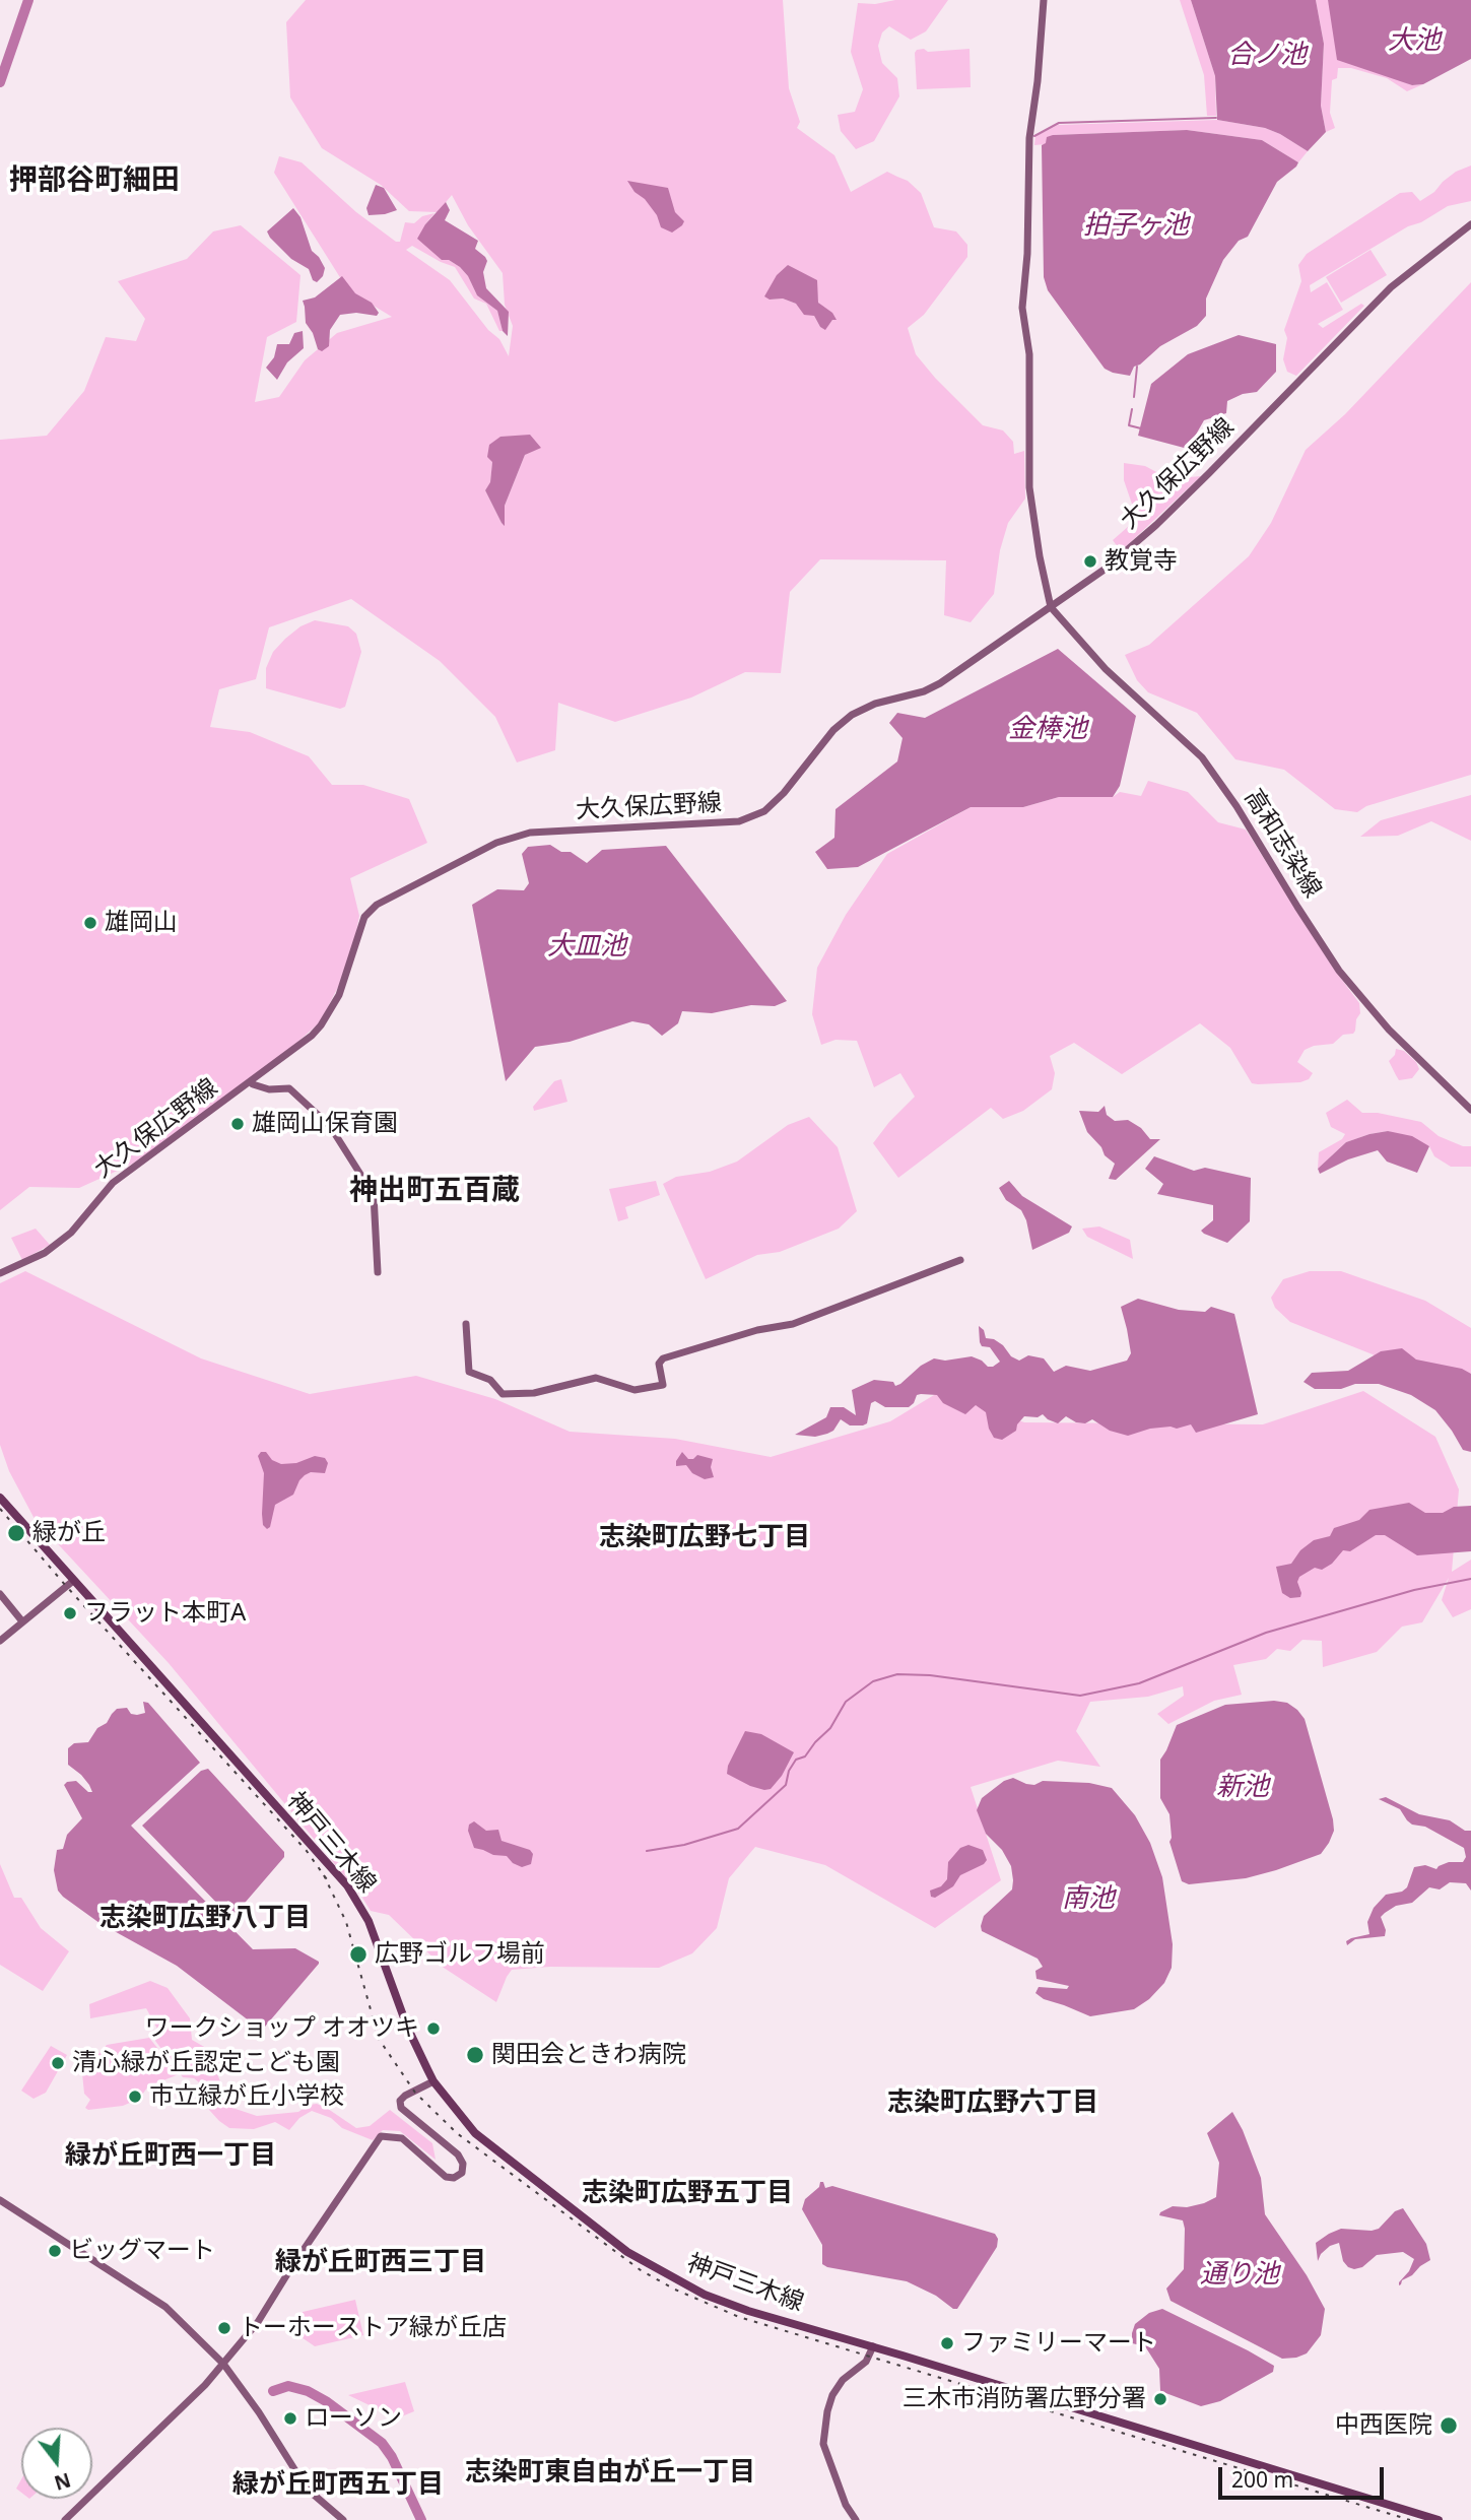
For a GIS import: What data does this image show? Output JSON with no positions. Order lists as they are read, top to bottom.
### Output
{
  "streets": {
    "main road": ["神戸三木線"],
    "street": ["大久保広野線", "高和志染線"]
  },
  "crossings": [
    ["大久保広野線", "高和志染線"]
  ],
  "districts": [
    "押部谷町細田",
    "神出町五百蔵",
    "志染町広野七丁目",
    "志染町広野八丁目",
    "志染町広野六丁目",
    "緑が丘町西一丁目",
    "志染町広野五丁目",
    "緑が丘町西三丁目",
    "志染町東自由が丘一丁目",
    "緑が丘町西五丁目"
  ],
  "water": [
    "大池",
    "合ノ池",
    "拍子ヶ池",
    "金棒池",
    "大皿池",
    "新池",
    "南池",
    "通り池"
  ],
  "places": [
    "教覚寺",
    "雄岡山",
    "雄岡山保育園",
    "緑が丘",
    "フラット本町A",
    "広野ゴルフ場前",
    "ワークショップ オオツキ",
    "関田会ときわ病院",
    "清心緑が丘認定こども園",
    "市立緑が丘小学校",
    "ビッグマート",
    "トーホーストア緑が丘店",
    "ファミリーマート",
    "三木市消防署広野分署",
    "ローソン",
    "中西医院"
  ],
  "scale_bar": "200 m",
  "north": "bottom"
}
